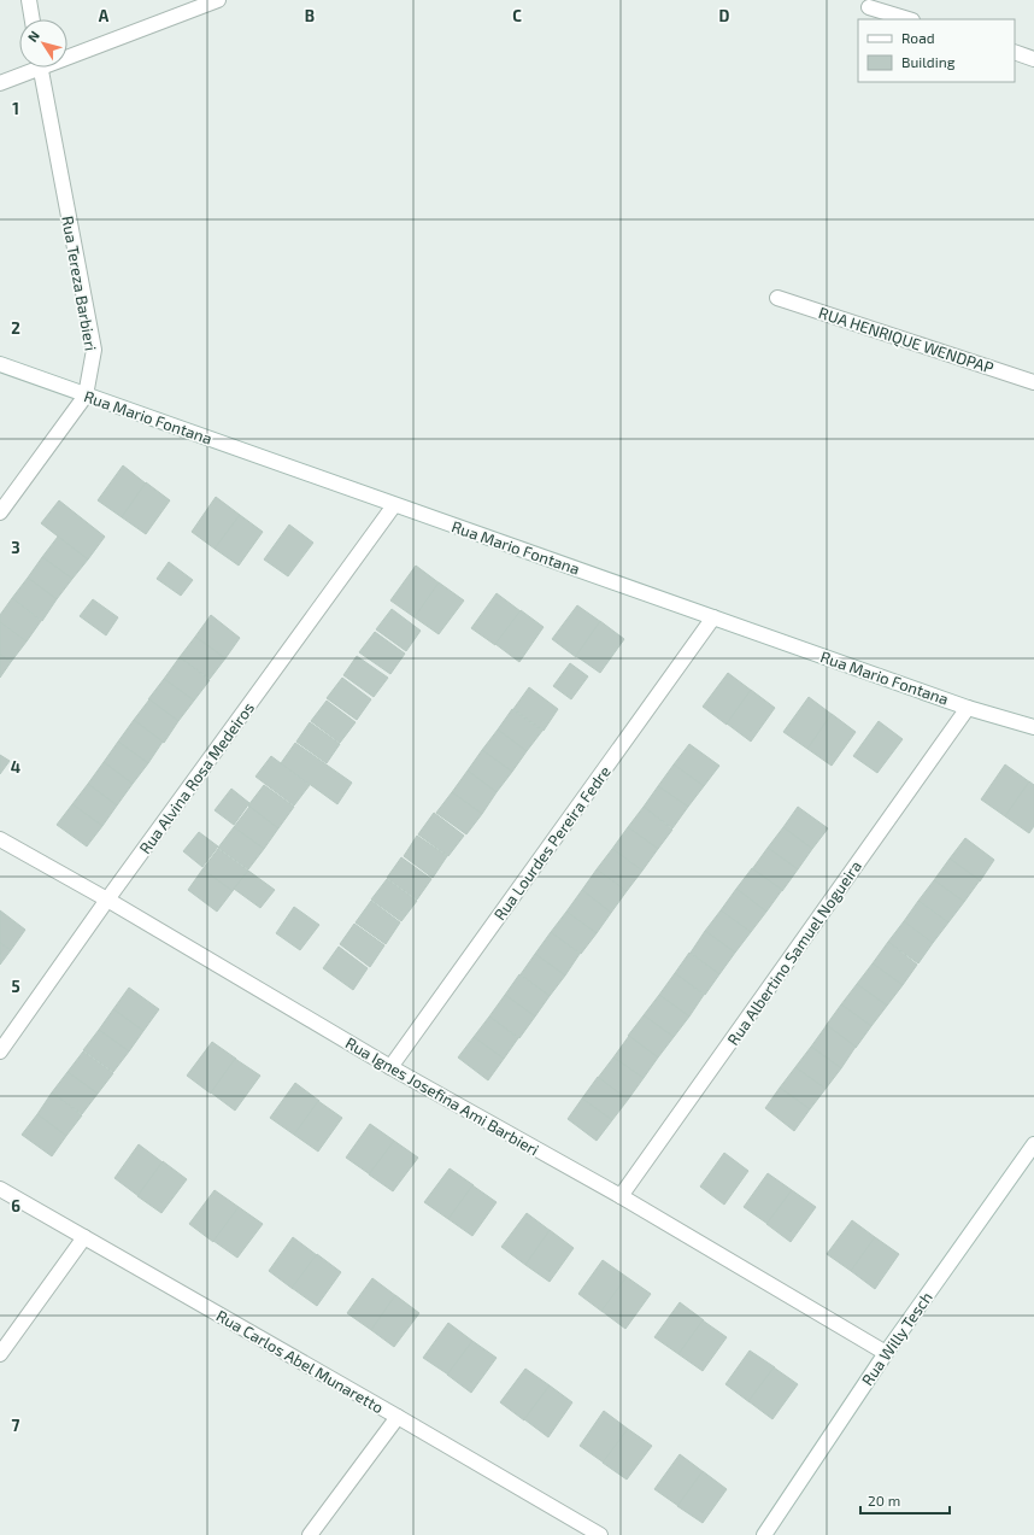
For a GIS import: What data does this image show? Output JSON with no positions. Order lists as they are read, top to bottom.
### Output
{
  "streets": {
    "street": [
      "Rua Tereza Barbieri",
      "RUA HENRIQUE WENDPAP",
      "Rua Mario Fontana",
      "Rua Alvina Rosa Medeiros",
      "Rua Lourdes Pereira Fedre",
      "Rua Albertino Samuel Nogueira",
      "Rua Ignes Josefina Ami Barbieri",
      "Rua Willy Tesch",
      "Rua Carlos Abel Munaretto"
    ]
  },
  "crossings": [
    ["Rua Tereza Barbieri", "Rua Mario Fontana"],
    ["Rua Mario Fontana", "Rua Alvina Rosa Medeiros"],
    ["Rua Mario Fontana", "Rua Lourdes Pereira Fedre"],
    ["Rua Mario Fontana", "Rua Albertino Samuel Nogueira"],
    ["Rua Alvina Rosa Medeiros", "Rua Ignes Josefina Ami Barbieri"],
    ["Rua Lourdes Pereira Fedre", "Rua Ignes Josefina Ami Barbieri"],
    ["Rua Albertino Samuel Nogueira", "Rua Ignes Josefina Ami Barbieri"],
    ["Rua Ignes Josefina Ami Barbieri", "Rua Willy Tesch"]
  ],
  "legend": ["Road", "Building"],
  "scale_bar": "20 m",
  "north": "top left",
  "grid": {
    "columns": [
      "A",
      "B",
      "C",
      "D"
    ],
    "rows": [
      "1",
      "2",
      "3",
      "4",
      "5",
      "6",
      "7"
    ]
  }
}
